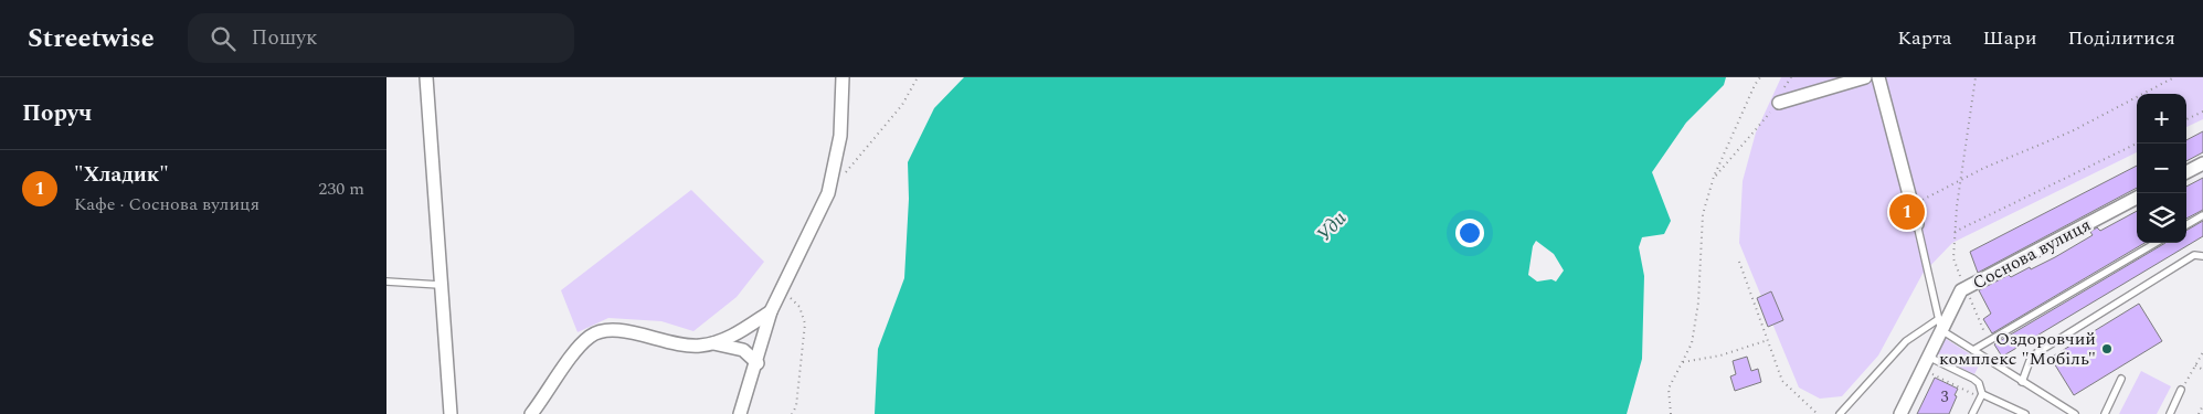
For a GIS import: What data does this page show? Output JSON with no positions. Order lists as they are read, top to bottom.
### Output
{
  "streets": {
    "street": ["Соснова вулиця"]
  },
  "water": ["Уди"],
  "places": ["Оздоровчий комплекс \"Мобіль\""],
  "house_numbers": ["3"],
  "page": {
    "header": "Streetwise",
    "search": "Пошук",
    "nav": ["Карта", "Шари", "Поділитися"],
    "heading": "Поруч",
    "map_buttons": ["+", "−"],
    "list": [
      {
        "mark": "1",
        "name": "\"Хладик\"",
        "note": "Кафе · Соснова вулиця",
        "value": "230 m"
      }
    ],
    "pins": "1"
  }
}
